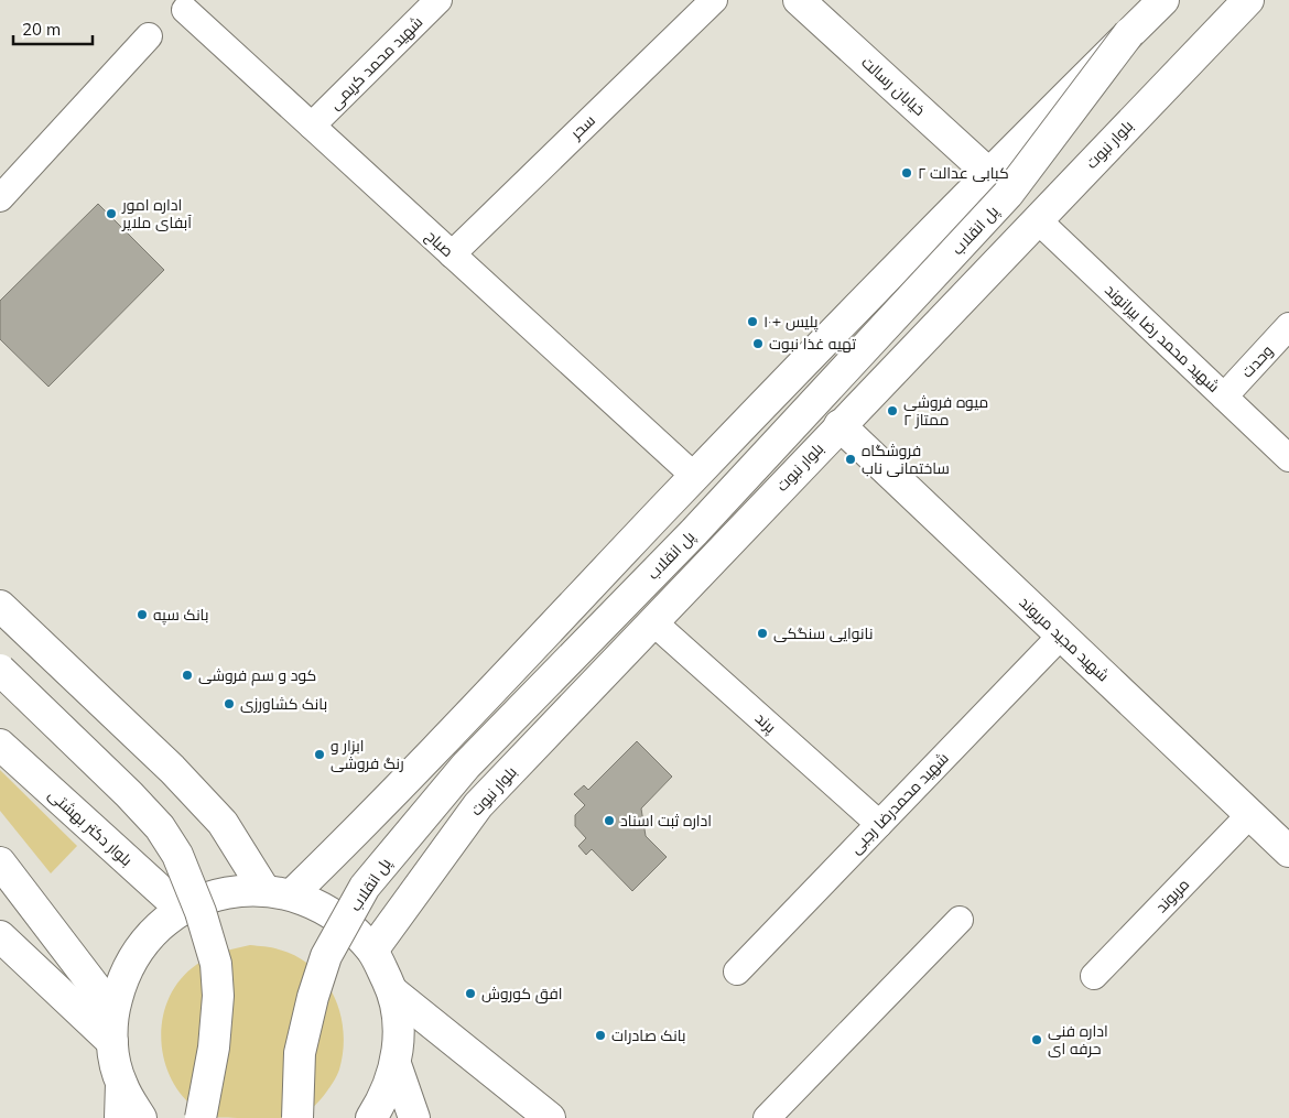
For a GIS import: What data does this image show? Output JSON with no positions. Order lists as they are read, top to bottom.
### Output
{
  "streets": {
    "main road": [
      "خیابان رسالت",
      "بلوار نبوت",
      "پل انقلاب",
      "شهید مجید مریوند",
      "بلوار دکتر بهشتی"
    ],
    "street": [
      "شهید محمد کریمی",
      "سحر",
      "صباح",
      "شهید محمد رضا بیرانوند",
      "وحدت",
      "پرند",
      "شهید محمدرضا رجبی",
      "مریوند"
    ]
  },
  "crossings": [
    ["شهید محمد کریمی", "صباح"],
    ["سحر", "صباح"],
    ["بلوار نبوت", "شهید محمد رضا بیرانوند"],
    ["بلوار نبوت", "شهید مجید مریوند"],
    ["بلوار نبوت", "پرند"],
    ["شهید محمد رضا بیرانوند", "وحدت"],
    ["شهید مجید مریوند", "شهید محمدرضا رجبی"],
    ["شهید مجید مریوند", "مریوند"],
    ["پرند", "شهید محمدرضا رجبی"]
  ],
  "places": [
    "کبابی عدالت ۲",
    "اداره امور آبفای ملایر",
    "پلیس +۱۰",
    "تهیه غذا نبوت",
    "میوه فروشی ممتاز ۲",
    "فروشگاه ساختمانی ناب",
    "بانک سپه",
    "نانوایی سنگکی",
    "کود و سم فروشی",
    "بانک کشاورزی",
    "ابزار و رنگ فروشی",
    "اداره ثبت اسناد",
    "افق کوروش",
    "بانک صادرات",
    "اداره فنی حرفه ای"
  ],
  "scale_bar": "20 m"
}
